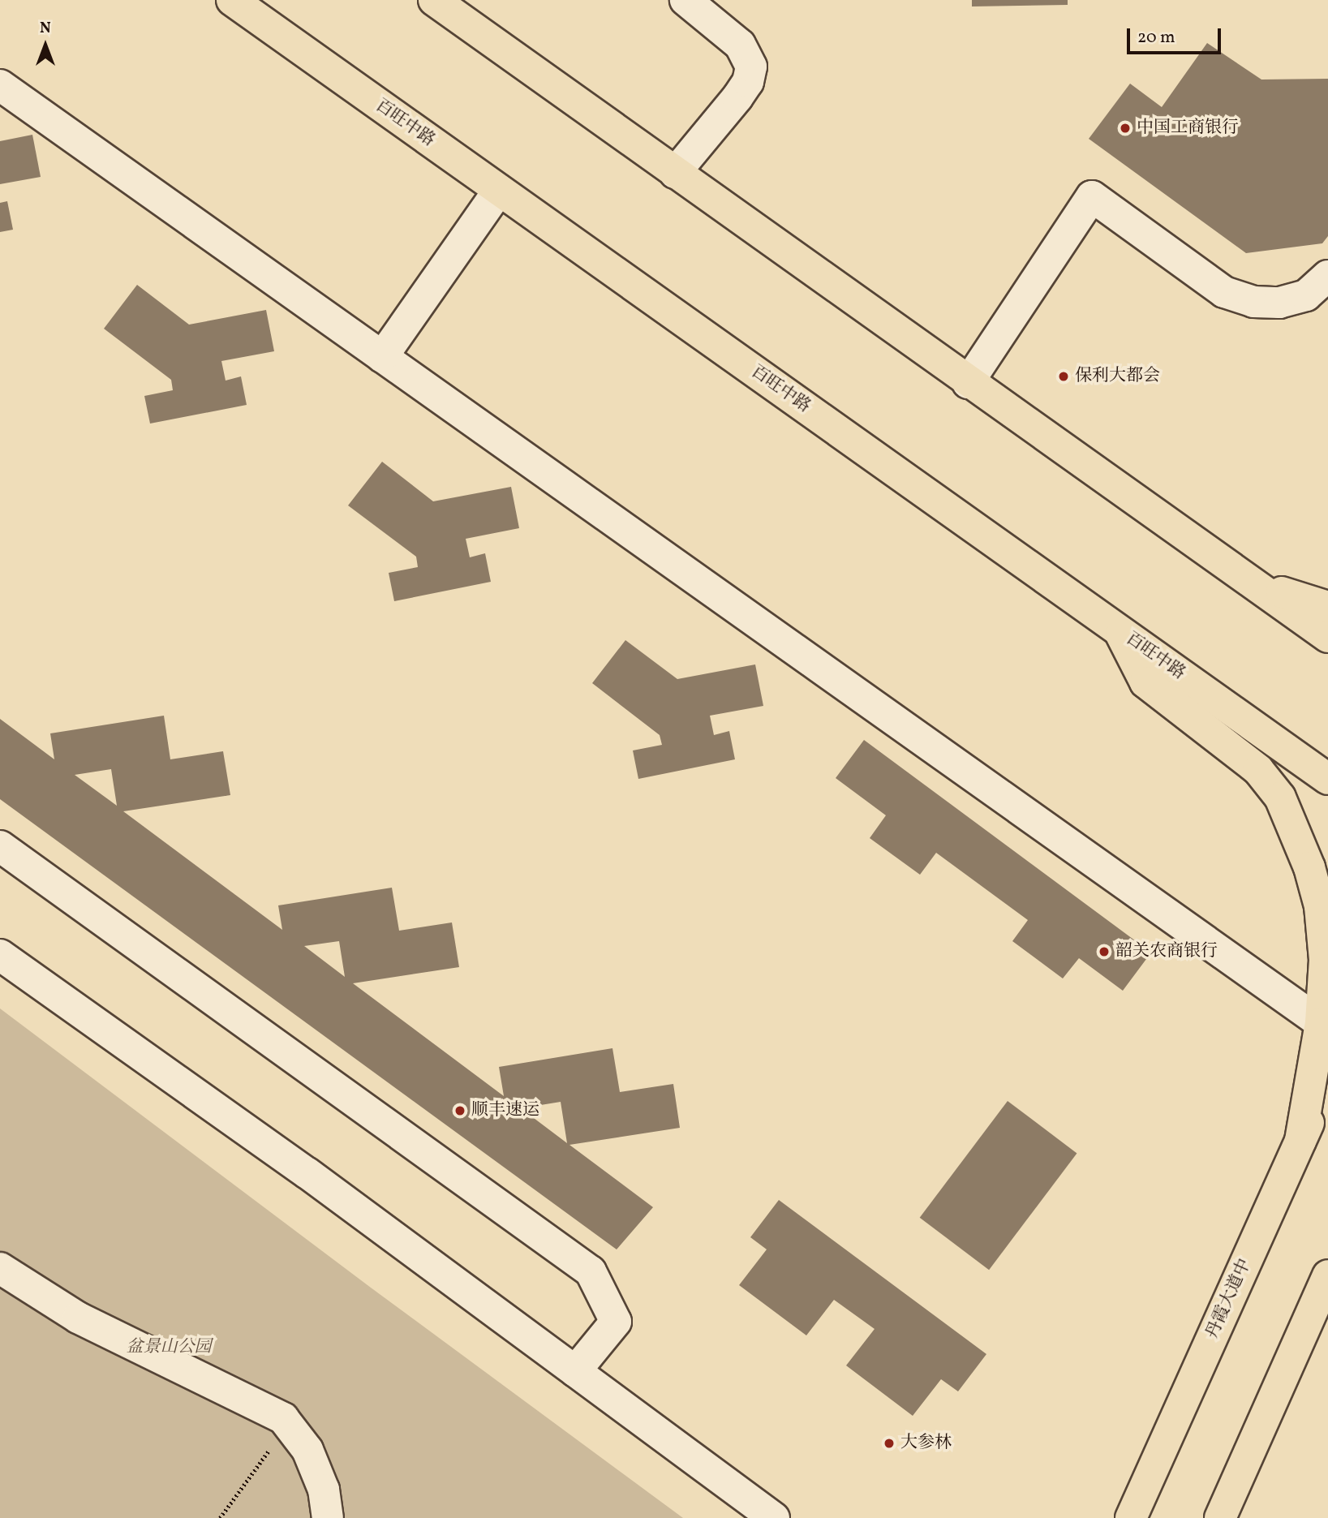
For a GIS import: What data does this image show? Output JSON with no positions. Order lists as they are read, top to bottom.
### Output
{
  "streets": {
    "main road": ["百旺中路", "丹霞大道中"]
  },
  "parks": ["盆景山公园"],
  "places": [
    "中国工商银行",
    "保利大都会",
    "韶关农商银行",
    "顺丰速运",
    "大参林"
  ],
  "scale_bar": "20 m",
  "north": "top"
}
